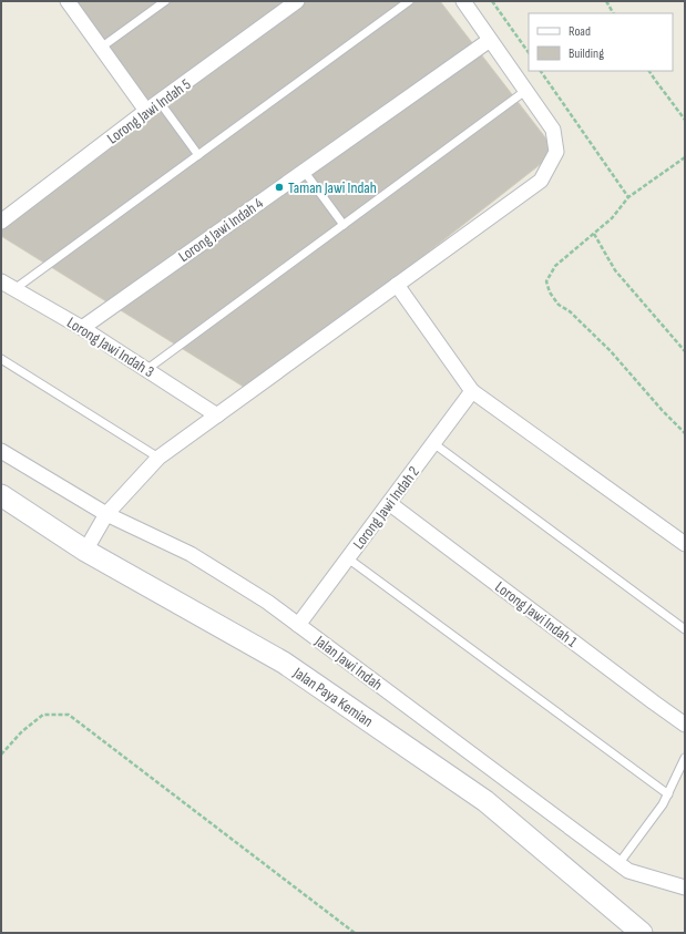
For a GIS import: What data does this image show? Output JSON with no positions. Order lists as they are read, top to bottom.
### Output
{
  "streets": {
    "main road": ["Jalan Paya Kemian"],
    "street": [
      "Lorong Jawi Indah 5",
      "Lorong Jawi Indah 4",
      "Lorong Jawi Indah 3",
      "Lorong Jawi Indah 2",
      "Lorong Jawi Indah 1",
      "Jalan Jawi Indah"
    ]
  },
  "crossings": [
    ["Lorong Jawi Indah 4", "Lorong Jawi Indah 3"],
    ["Lorong Jawi Indah 2", "Lorong Jawi Indah 1"],
    ["Lorong Jawi Indah 2", "Jalan Jawi Indah"]
  ],
  "places": ["Taman Jawi Indah"],
  "legend": ["Road", "Building"]
}
